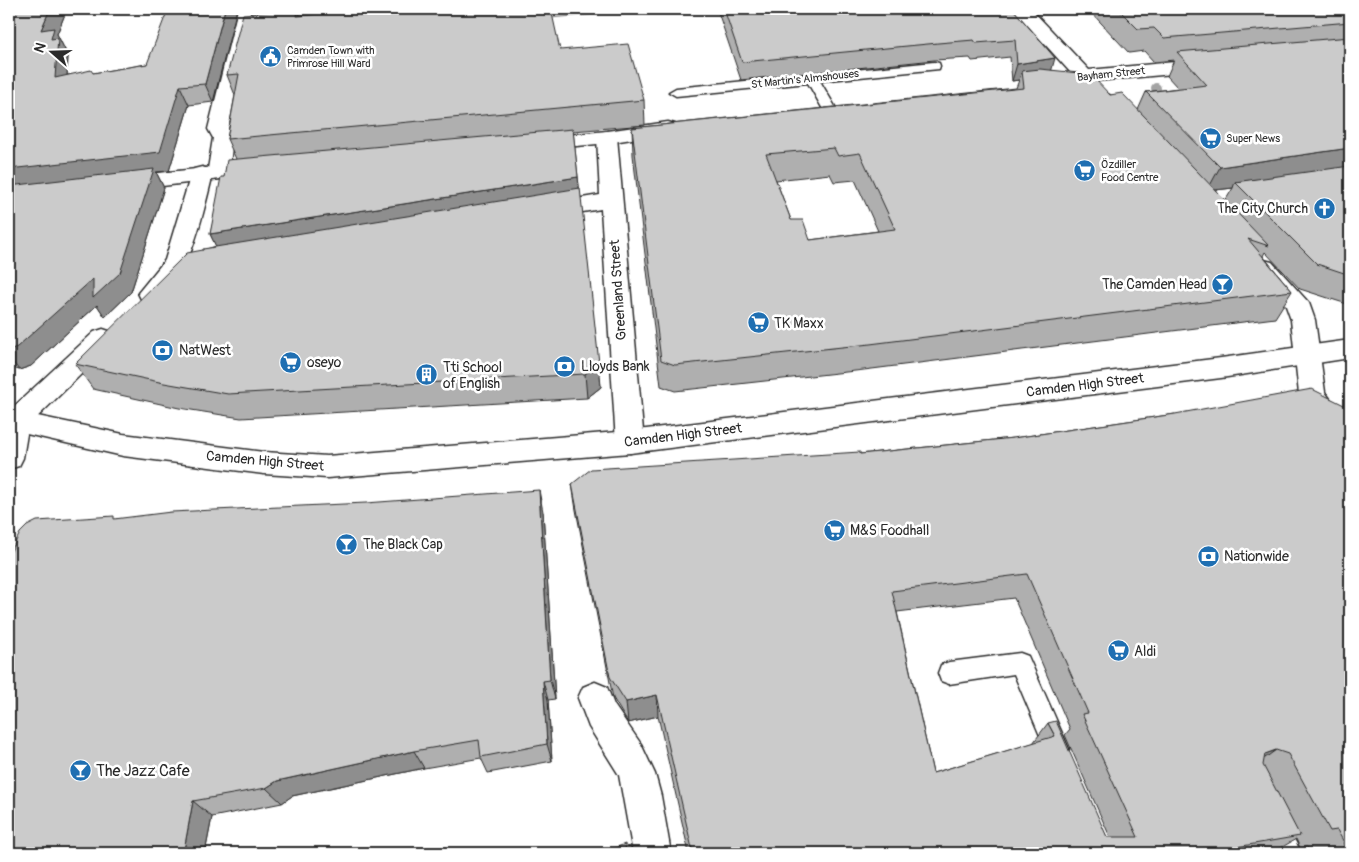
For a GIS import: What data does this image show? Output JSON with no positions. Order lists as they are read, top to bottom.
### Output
{
  "streets": {
    "main road": ["Bayham Street", "Greenland Street", "Camden High Street"],
    "lane": ["St Martin's Almshouses"]
  },
  "crossings": [
    ["Greenland Street", "Camden High Street"]
  ],
  "places": {
    "public building": ["Camden Town with Primrose Hill Ward"],
    "supermarket": [
      "Super News",
      "Özdiller Food Centre",
      "TK Maxx",
      "oseyo",
      "M&S Foodhall",
      "Aldi"
    ],
    "church": ["The City Church"],
    "bar": ["The Camden Head", "The Black Cap", "The Jazz Cafe"],
    "bank": ["NatWest", "Lloyds Bank", "Nationwide"],
    "building": ["Tti School of English"]
  },
  "north": "left"
}
